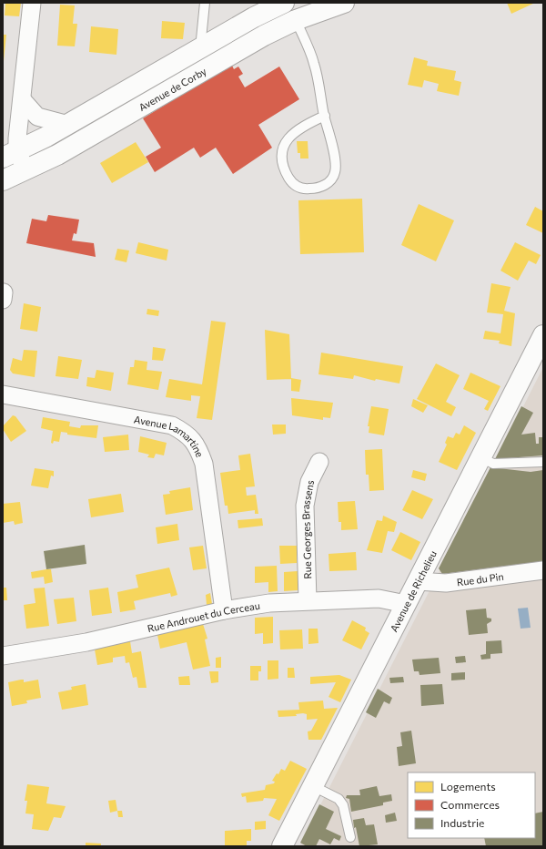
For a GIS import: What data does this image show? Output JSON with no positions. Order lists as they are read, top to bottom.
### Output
{
  "streets": {
    "main road": ["Avenue de Corby", "Avenue de Richelieu"],
    "street": [
      "Avenue Lamartine",
      "Rue Georges Brassens",
      "Rue du Pin",
      "Rue Androuet du Cerceau"
    ]
  },
  "crossings": [
    ["Avenue Lamartine", "Rue Androuet du Cerceau"],
    ["Rue Georges Brassens", "Rue Androuet du Cerceau"],
    ["Rue du Pin", "Avenue de Richelieu"],
    ["Avenue de Richelieu", "Rue Androuet du Cerceau"]
  ],
  "legend": ["Logements", "Commerces", "Industrie"]
}
